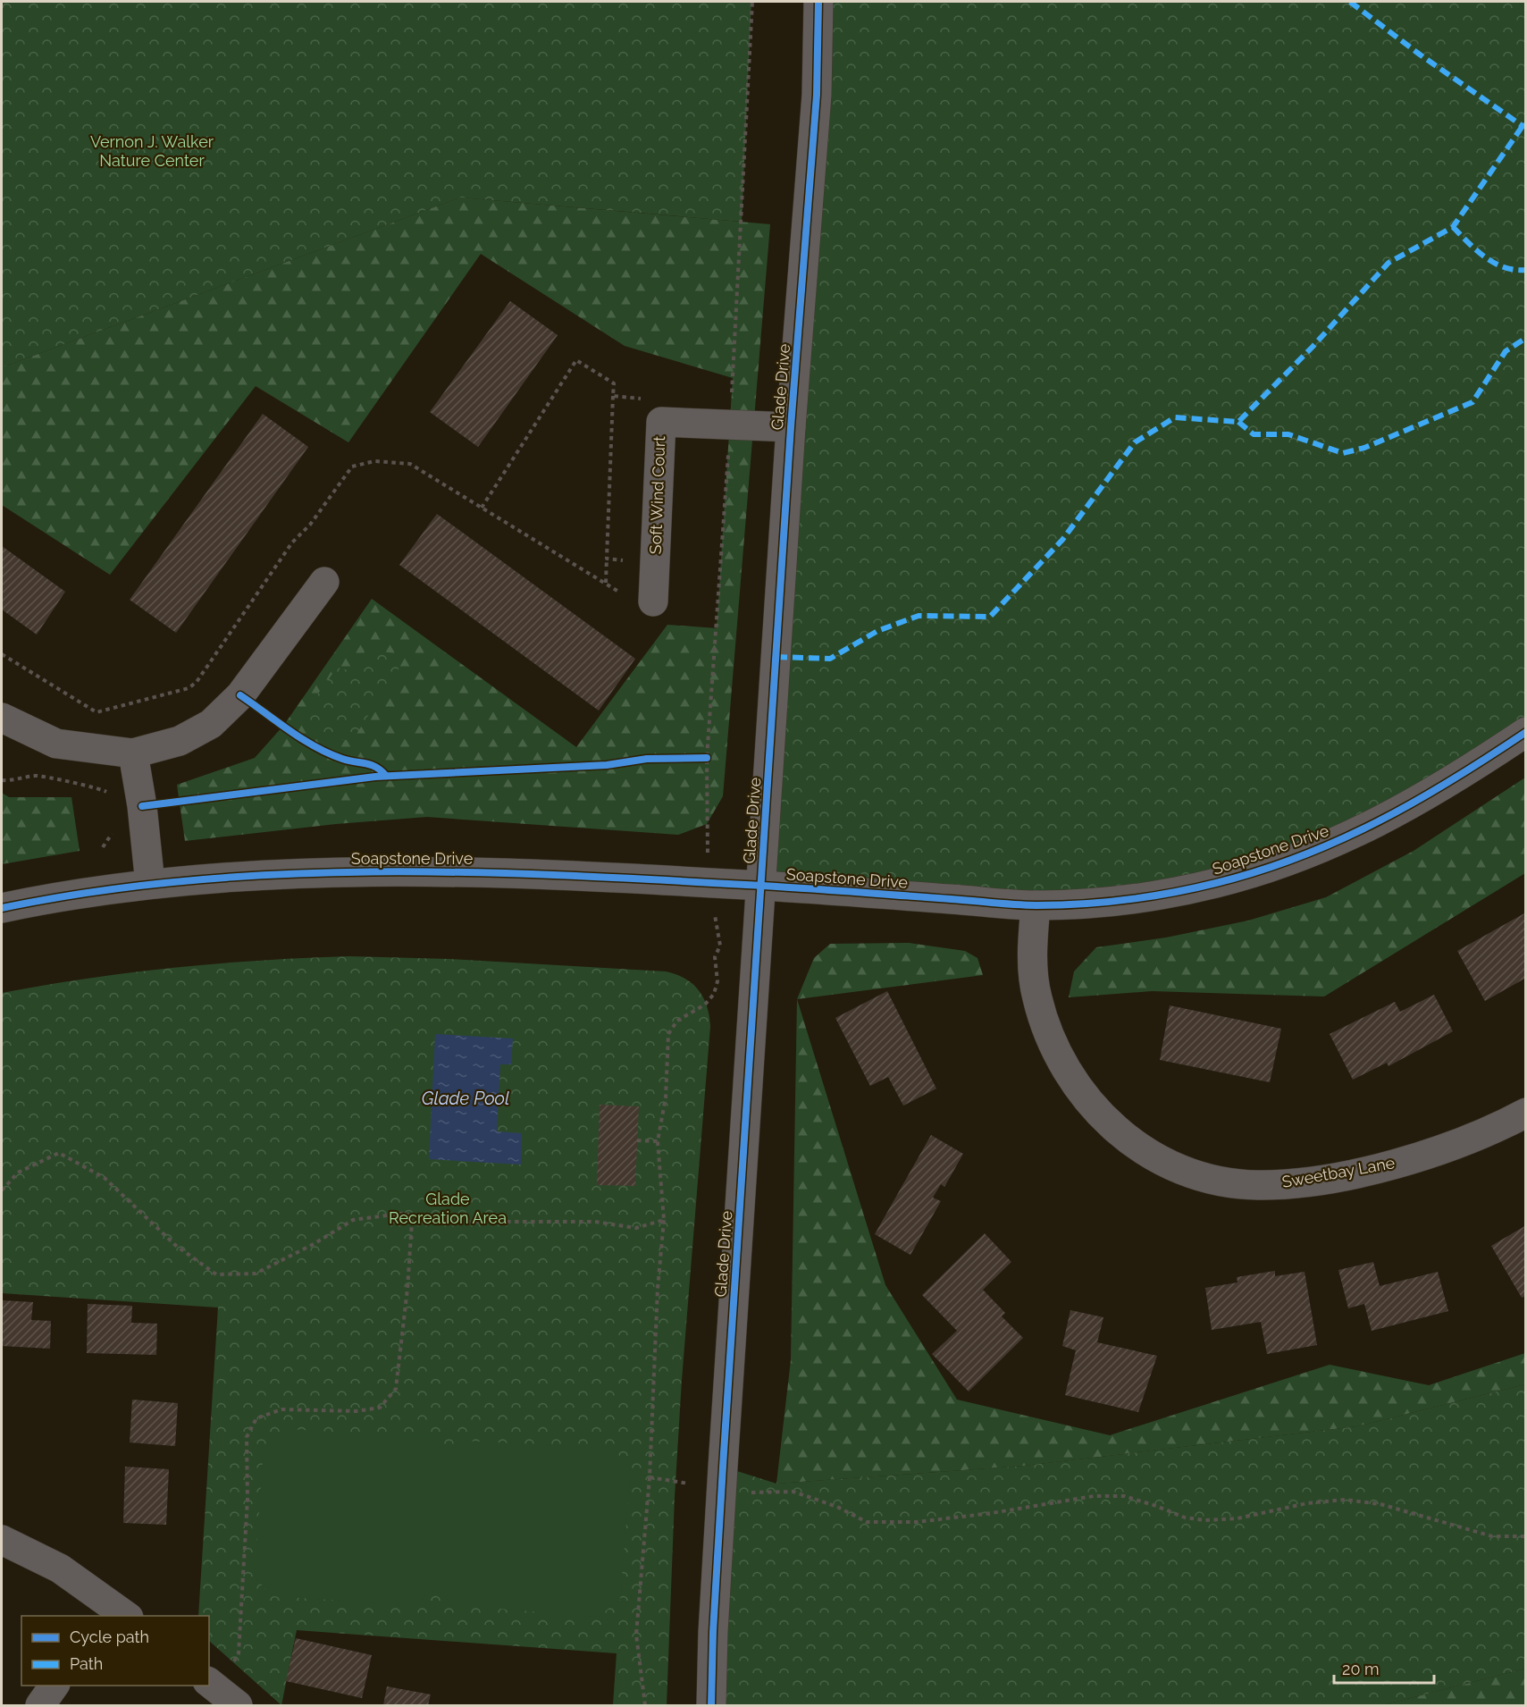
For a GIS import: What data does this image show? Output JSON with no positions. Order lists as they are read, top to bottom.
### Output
{
  "streets": {
    "street": [
      "Glade Drive",
      "Soft Wind Court",
      "Soapstone Drive",
      "Sweetbay Lane"
    ]
  },
  "crossings": [
    ["Glade Drive", "Soft Wind Court"],
    ["Glade Drive", "Soapstone Drive"],
    ["Soapstone Drive", "Sweetbay Lane"]
  ],
  "water": ["Glade Pool"],
  "parks": ["Vernon J. Walker Nature Center", "Glade Recreation Area"],
  "legend": ["Cycle path", "Path"],
  "scale_bar": "20 m"
}
